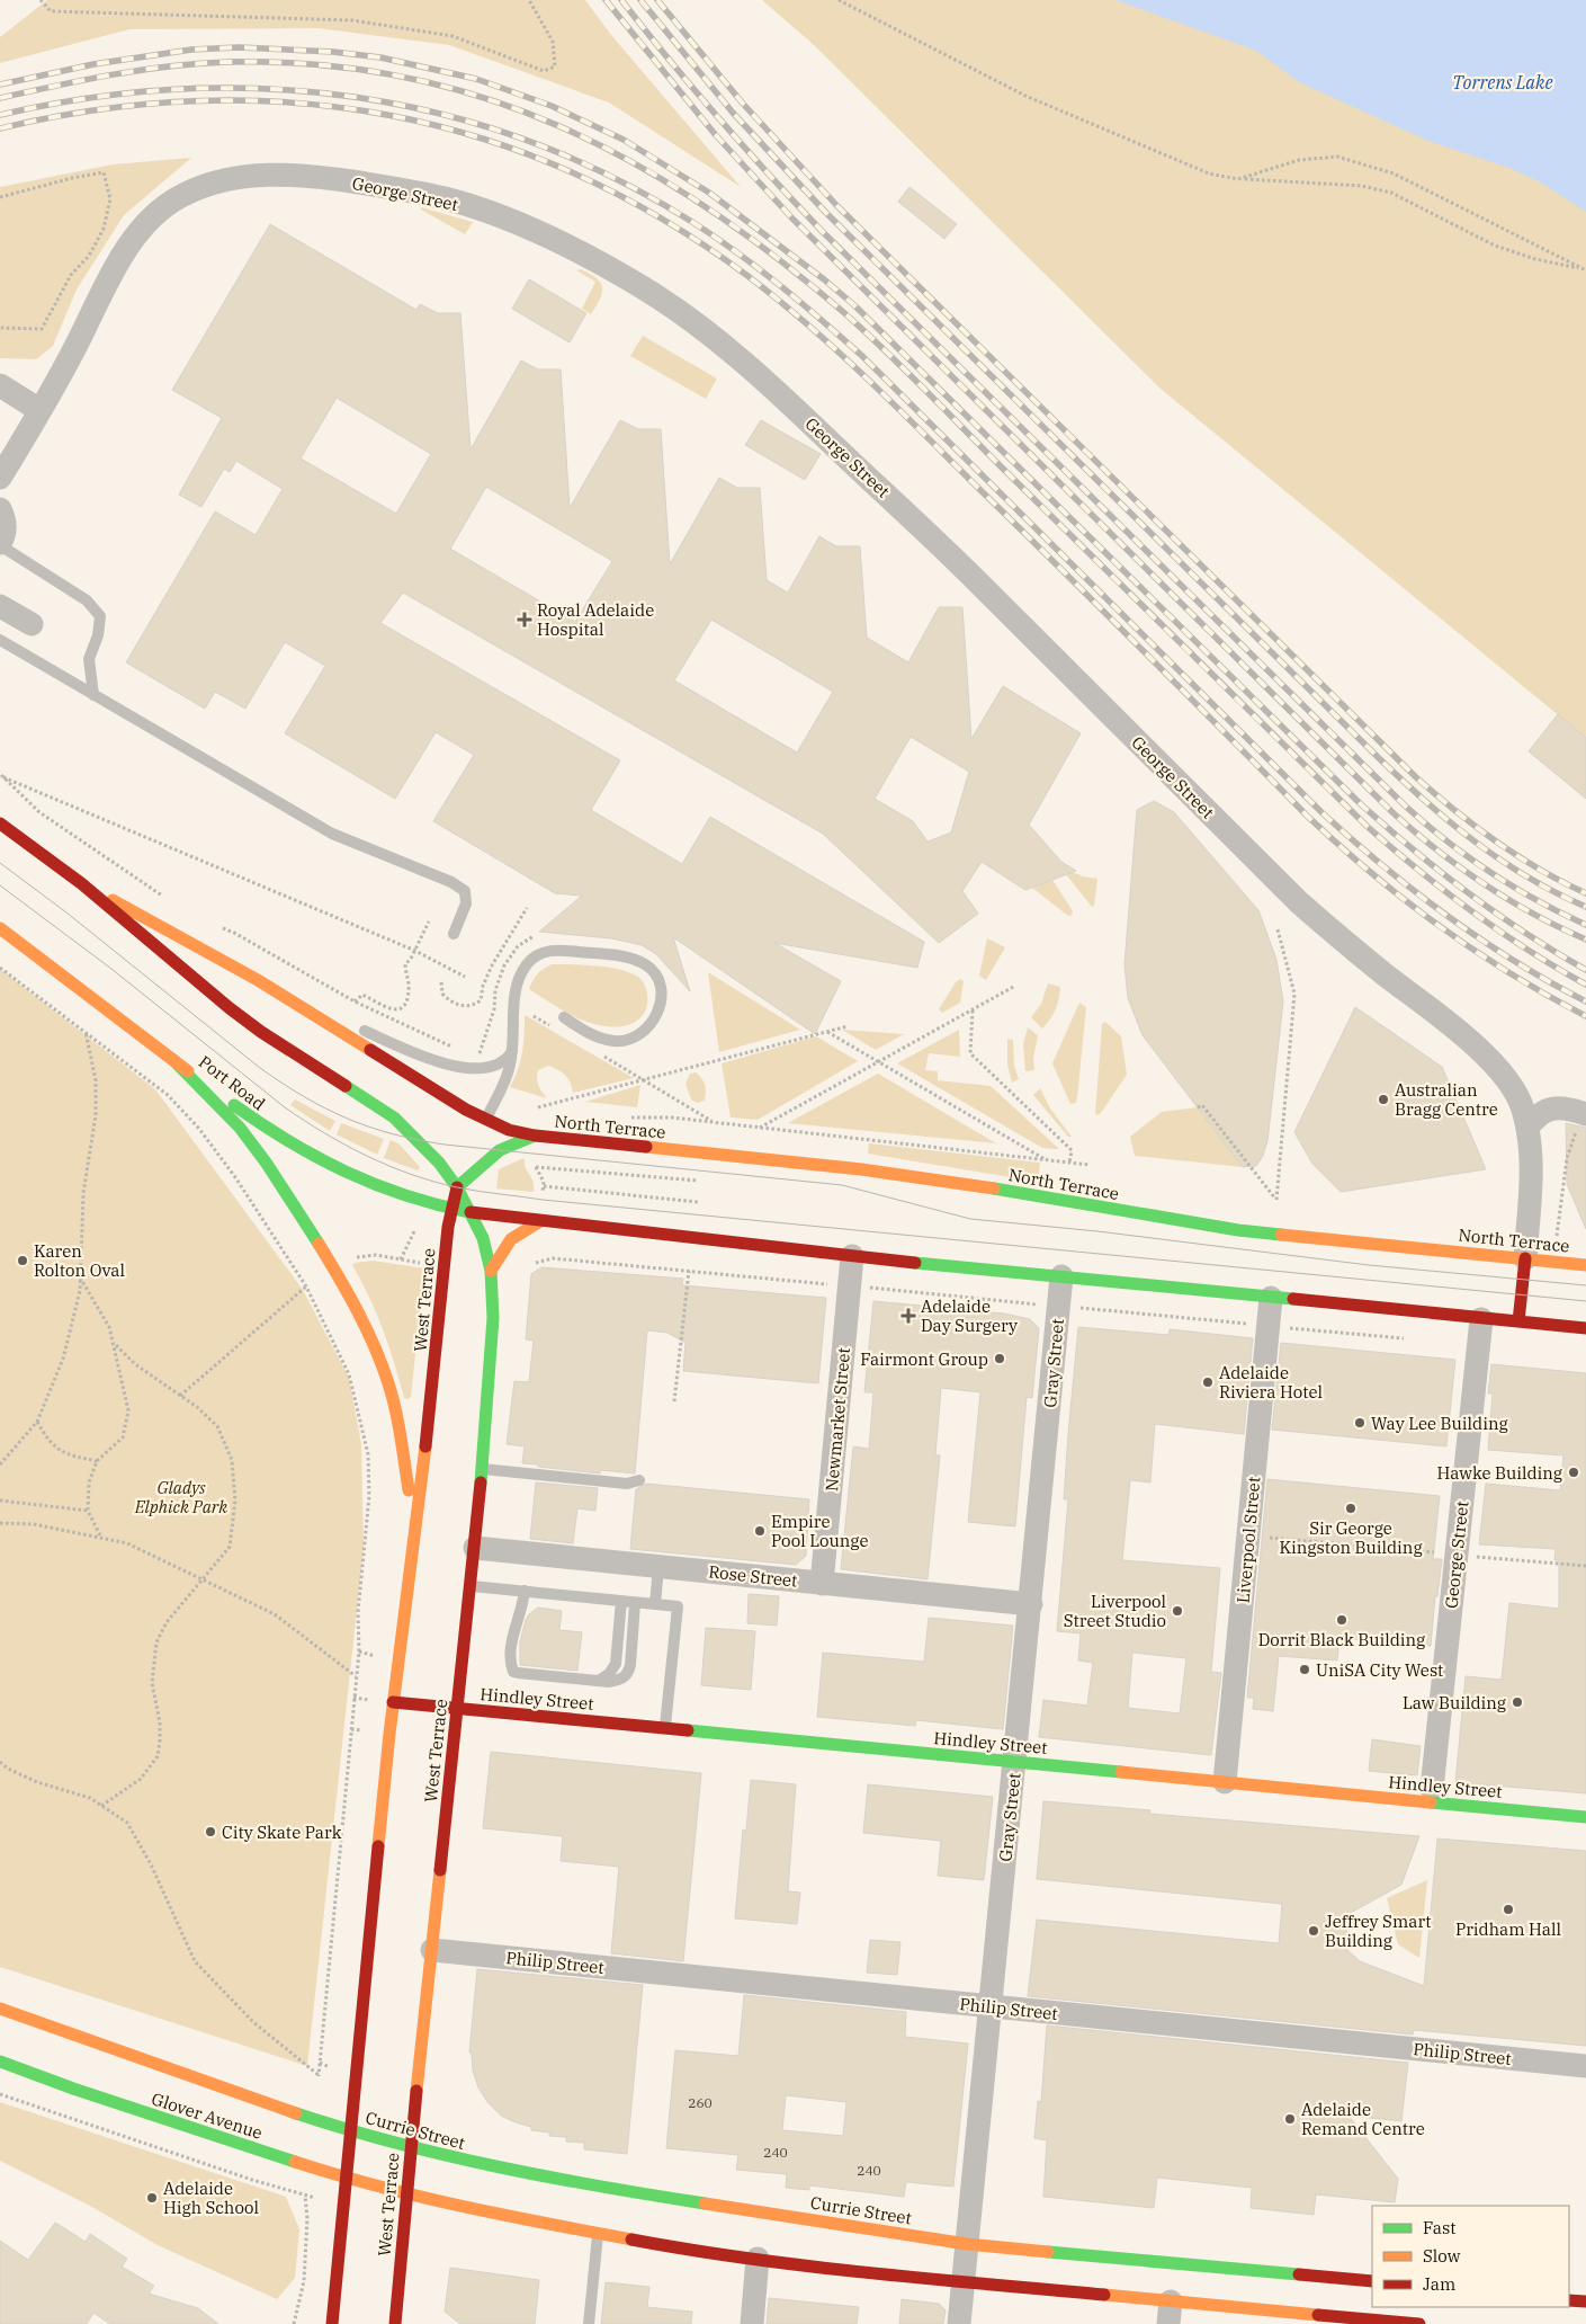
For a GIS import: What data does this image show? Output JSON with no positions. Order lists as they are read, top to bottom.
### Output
{
  "streets": {
    "main road": [
      "Port Road",
      "North Terrace",
      "West Terrace",
      "Hindley Street",
      "Glover Avenue",
      "Currie Street"
    ],
    "street": [
      "George Street",
      "Gray Street",
      "Newmarket Street",
      "Liverpool Street",
      "Rose Street",
      "Philip Street"
    ]
  },
  "crossings": [
    ["George Street", "North Terrace"],
    ["Port Road", "West Terrace"],
    ["North Terrace", "West Terrace"],
    ["West Terrace", "Rose Street"],
    ["West Terrace", "Hindley Street"],
    ["West Terrace", "Philip Street"],
    ["West Terrace", "Glover Avenue"],
    ["West Terrace", "Currie Street"],
    ["Gray Street", "Rose Street"],
    ["Gray Street", "Hindley Street"],
    ["Gray Street", "Philip Street"],
    ["Gray Street", "Currie Street"],
    ["Newmarket Street", "Rose Street"],
    ["Liverpool Street", "Hindley Street"],
    ["Glover Avenue", "Currie Street"]
  ],
  "water": ["Torrens Lake"],
  "parks": ["Gladys Elphick Park"],
  "places": {
    "health": ["Royal Adelaide Hospital", "Adelaide Day Surgery"],
    "other": [
      "Australian Bragg Centre",
      "Karen Rolton Oval",
      "Fairmont Group",
      "Adelaide Riviera Hotel",
      "Way Lee Building",
      "Hawke Building",
      "Sir George Kingston Building",
      "Empire Pool Lounge",
      "Liverpool Street Studio",
      "Dorrit Black Building",
      "UniSA City West",
      "Law Building",
      "City Skate Park",
      "Pridham Hall",
      "Jeffrey Smart Building",
      "Adelaide Remand Centre",
      "Adelaide High School"
    ]
  },
  "house_numbers": ["260", "240", "240"],
  "legend": ["Fast", "Slow", "Jam"]
}
